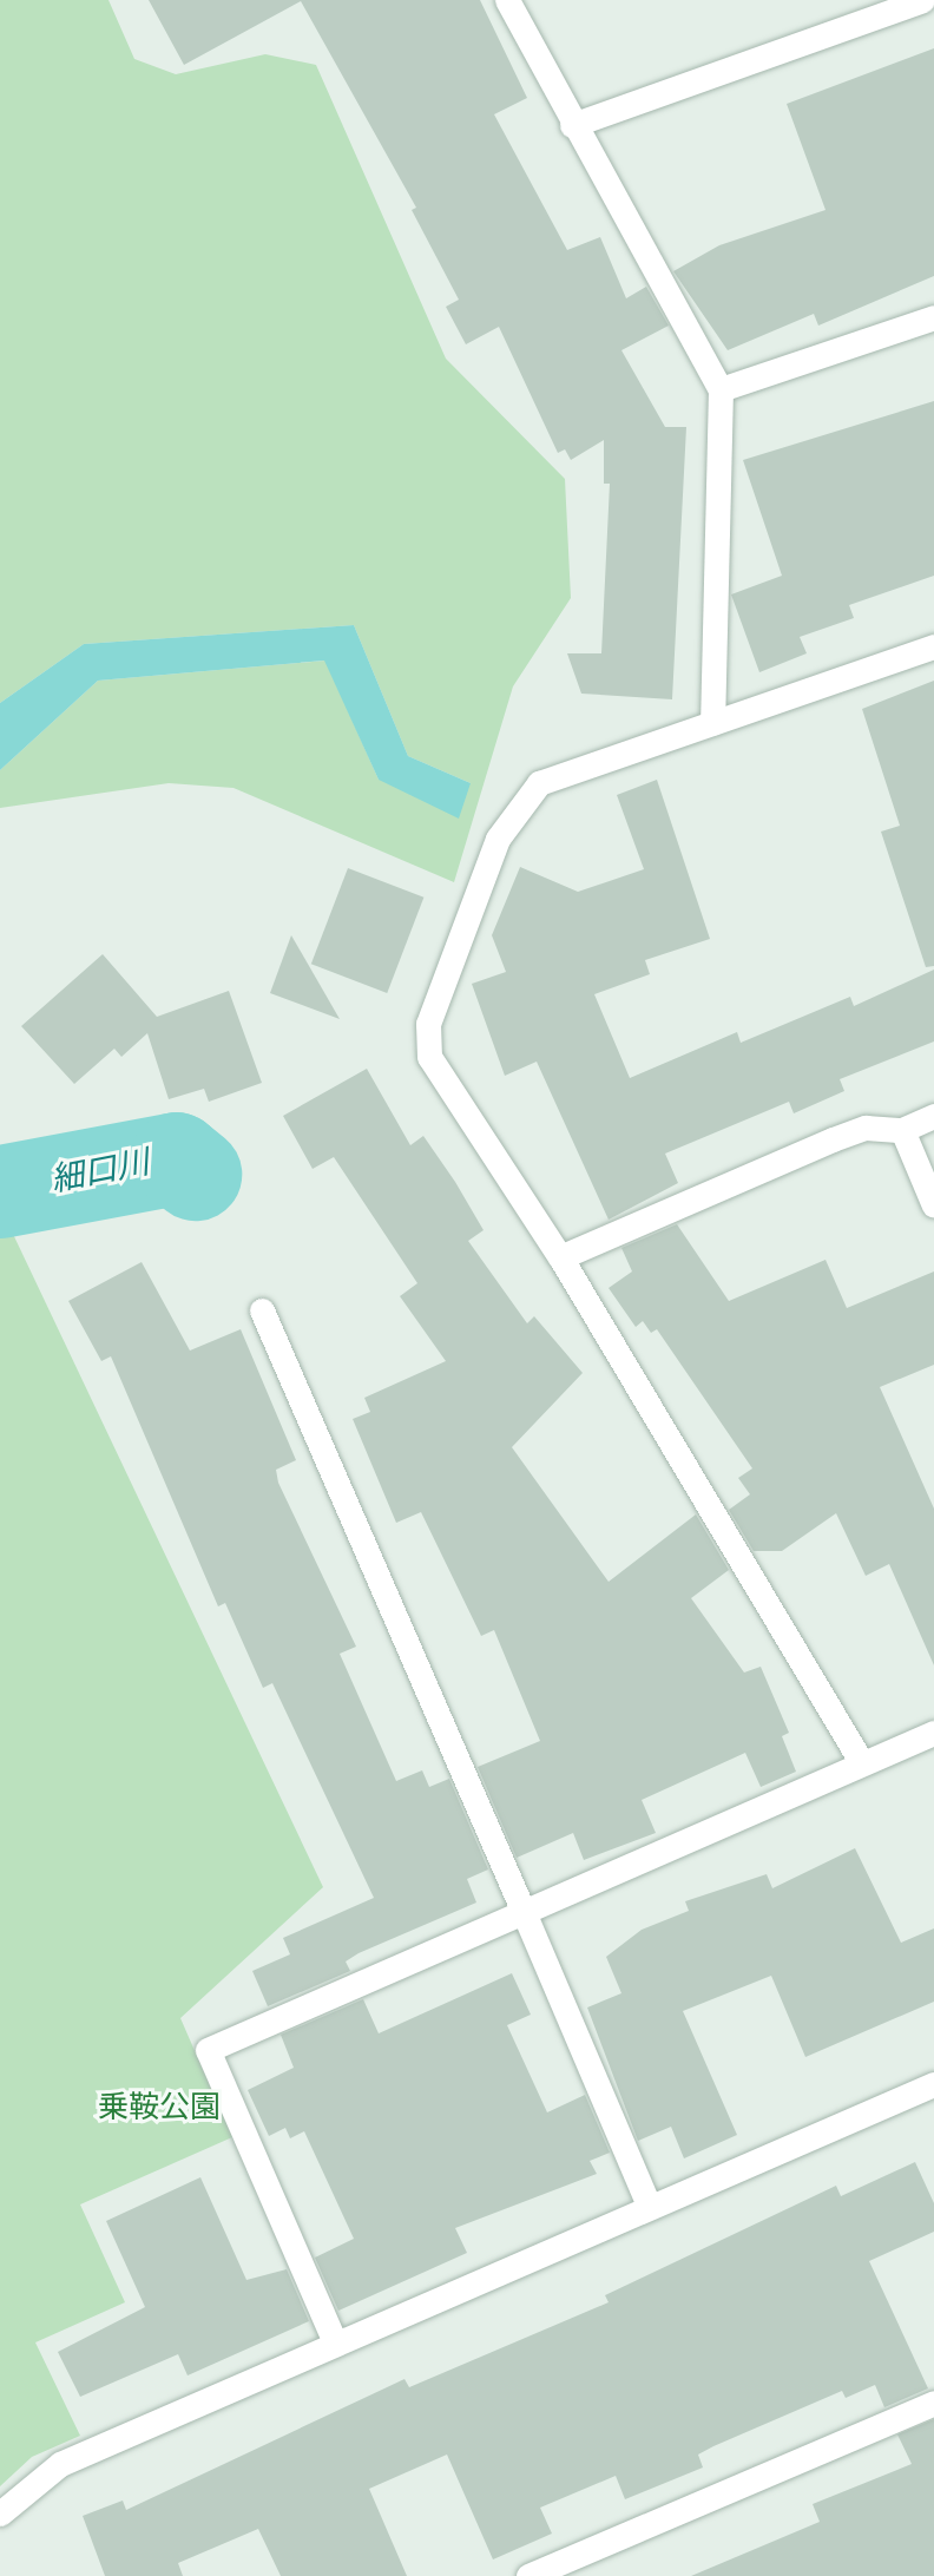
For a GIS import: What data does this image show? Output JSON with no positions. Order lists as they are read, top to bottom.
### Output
{
  "water": ["細口川"],
  "parks": ["乗鞍公園"]
}
